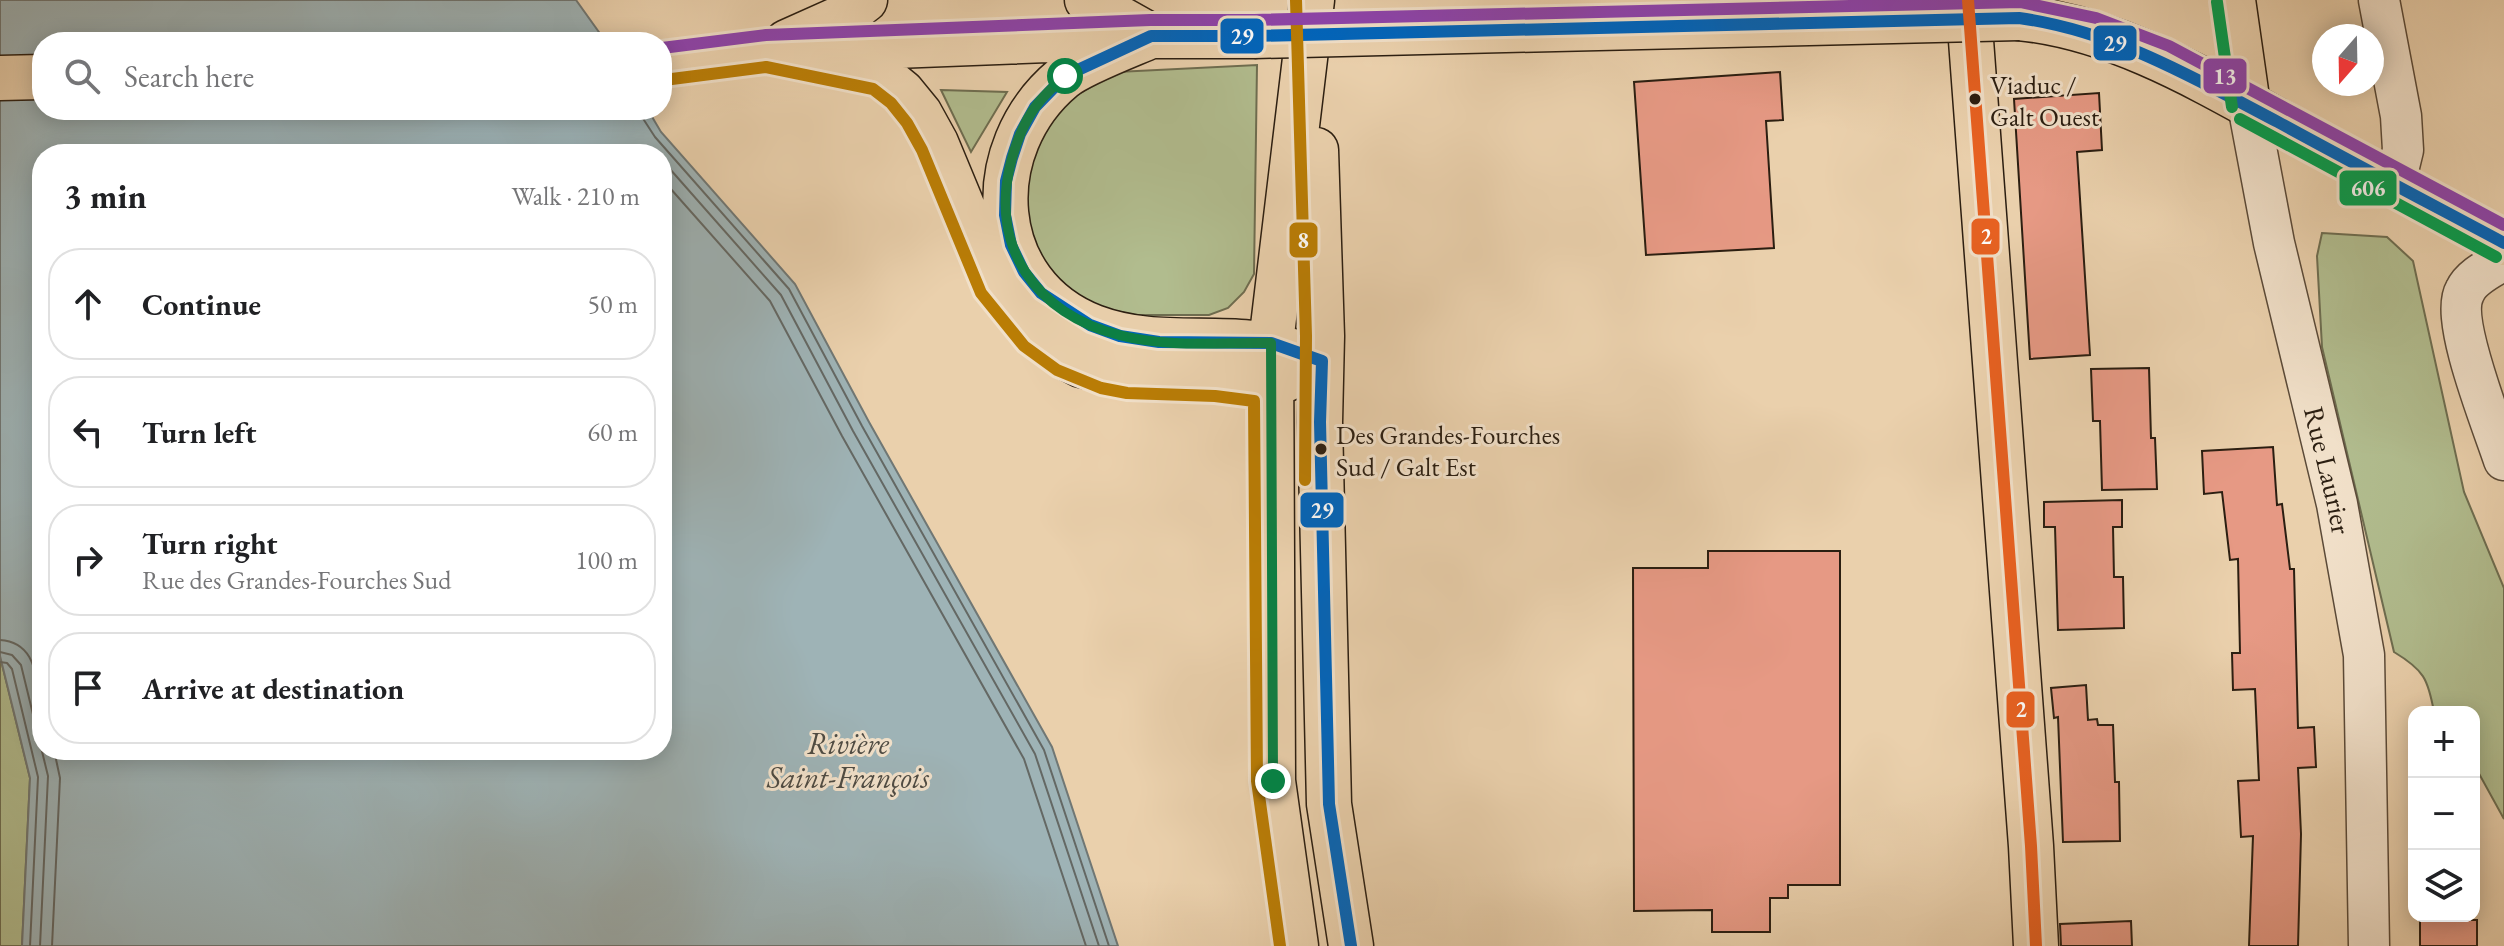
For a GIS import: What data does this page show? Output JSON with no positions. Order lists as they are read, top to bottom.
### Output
{
  "streets": {
    "main road": ["Rue Laurier"]
  },
  "water": ["Rivière Saint-François"],
  "places": ["Viaduc / Galt Ouest", "Des Grandes-Fourches Sud / Galt Est"],
  "lines": [
    "transit line 8",
    "transit line 2",
    "transit line 13",
    "transit line 606",
    "transit line 29"
  ],
  "north": "bottom",
  "page": {
    "search": "Search here",
    "heading": ["3 min", "Walk · 210 m"],
    "list": [
      ["Continue", "50 m"],
      ["Turn left", "60 m"],
      ["Turn right", "Rue des Grandes-Fourches Sud", "100 m"],
      "Arrive at destination"
    ],
    "map_buttons": ["+", "−"]
  }
}
